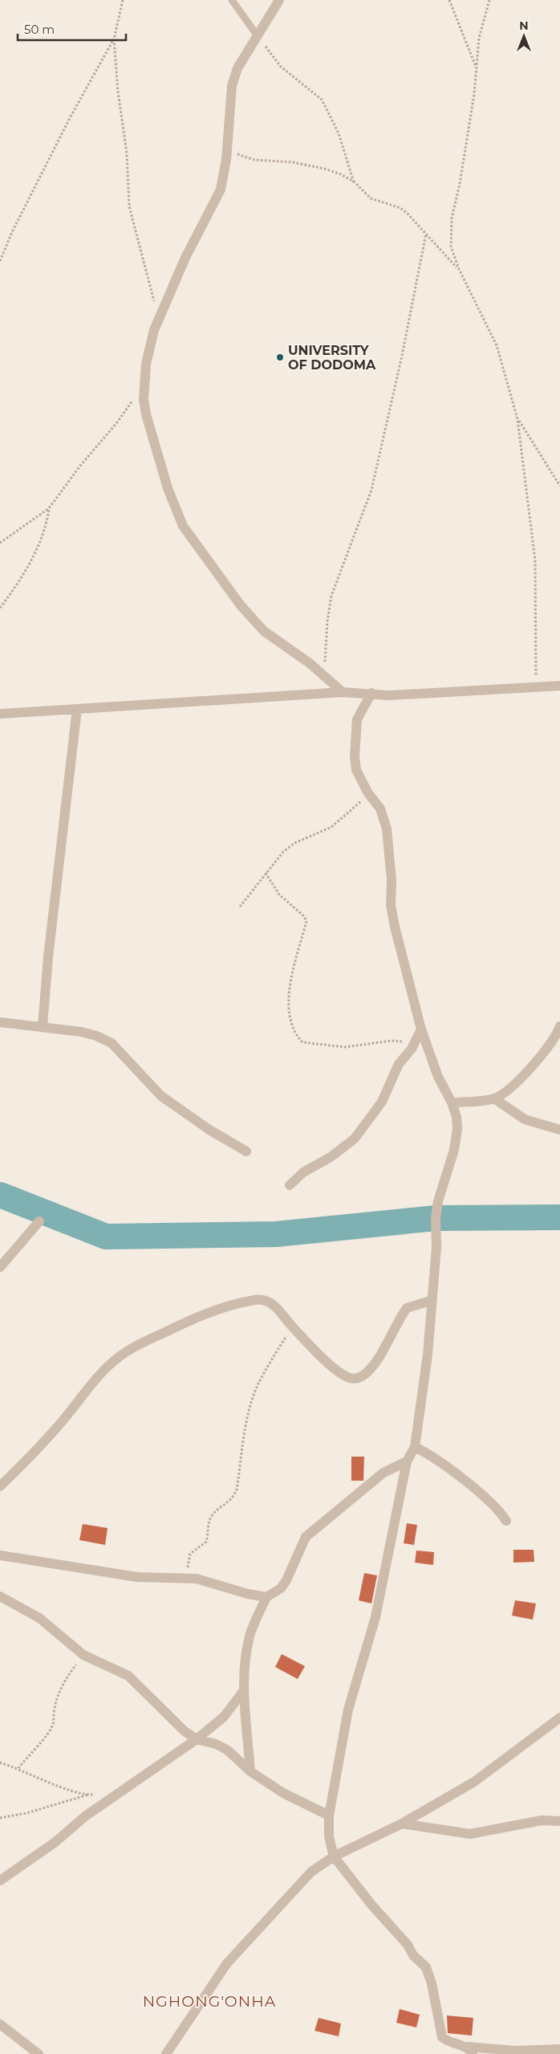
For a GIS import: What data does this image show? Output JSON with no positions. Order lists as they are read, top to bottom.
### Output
{
  "districts": ["NGHONG'ONHA"],
  "places": ["UNIVERSITY OF DODOMA"],
  "scale_bar": "50 m",
  "north": "top"
}
